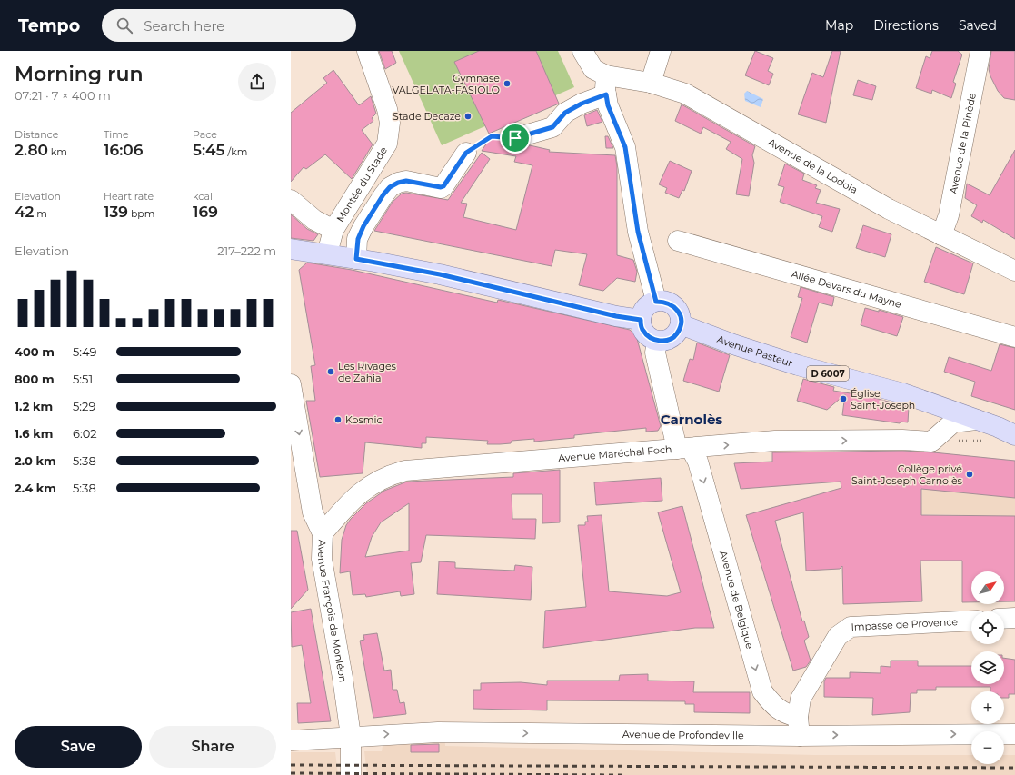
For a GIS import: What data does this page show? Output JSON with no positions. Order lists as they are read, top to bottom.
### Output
{
  "streets": {
    "main road": ["Avenue Pasteur", "D 6007"],
    "street": [
      "Avenue de la Pinède",
      "Avenue de la Lodola",
      "Montée du Stade",
      "Allée Devars du Mayne",
      "Avenue Maréchal Foch",
      "Avenue de Belgique",
      "Avenue François de Monléon",
      "Impasse de Provence",
      "Avenue de Profondeville"
    ]
  },
  "crossings": [
    ["Avenue de la Pinède", "Avenue de la Lodola"],
    ["Avenue Pasteur", "D 6007"],
    ["Avenue Pasteur", "Avenue de Belgique"],
    ["Avenue Maréchal Foch", "Avenue de Belgique"],
    ["Avenue Maréchal Foch", "Avenue François de Monléon"],
    ["Avenue de Belgique", "Impasse de Provence"],
    ["Avenue de Belgique", "Avenue de Profondeville"],
    ["Avenue François de Monléon", "Avenue de Profondeville"],
    ["Impasse de Provence", "Avenue de Profondeville"]
  ],
  "one_way": [
    "Avenue Maréchal Foch",
    "Avenue de Belgique",
    "Avenue François de Monléon",
    "Avenue de Profondeville"
  ],
  "districts": ["Carnolès"],
  "places": [
    "Gymnase VALGELATA-FASIOLO",
    "Stade Decaze",
    "Les Rivages de Zahia",
    "Église Saint-Joseph",
    "Kosmic",
    "Collège privé Saint-Joseph Carnolès"
  ],
  "north": "top right",
  "page": {
    "header": "Tempo",
    "search": "Search here",
    "nav": ["Map", "Directions", "Saved"],
    "heading": ["Morning run", "07:21 · 7 × 400 m"],
    "stats": [
      ["Distance", "2.80 km"],
      ["Time", "16:06"],
      ["Pace", "5:45 /km"],
      ["Elevation", "42 m"],
      ["Heart rate", "139 bpm"],
      ["kcal", "169"]
    ],
    "chart": ["Elevation", "217–222 m"],
    "list": [
      {
        "name": "400 m",
        "note": "5:49"
      },
      {
        "name": "800 m",
        "note": "5:51"
      },
      {
        "name": "1.2 km",
        "note": "5:29"
      },
      {
        "name": "1.6 km",
        "note": "6:02"
      },
      {
        "name": "2.0 km",
        "note": "5:38"
      },
      {
        "name": "2.4 km",
        "note": "5:38"
      }
    ],
    "map_buttons": ["+", "−"],
    "buttons": ["Save", "Share"]
  }
}
